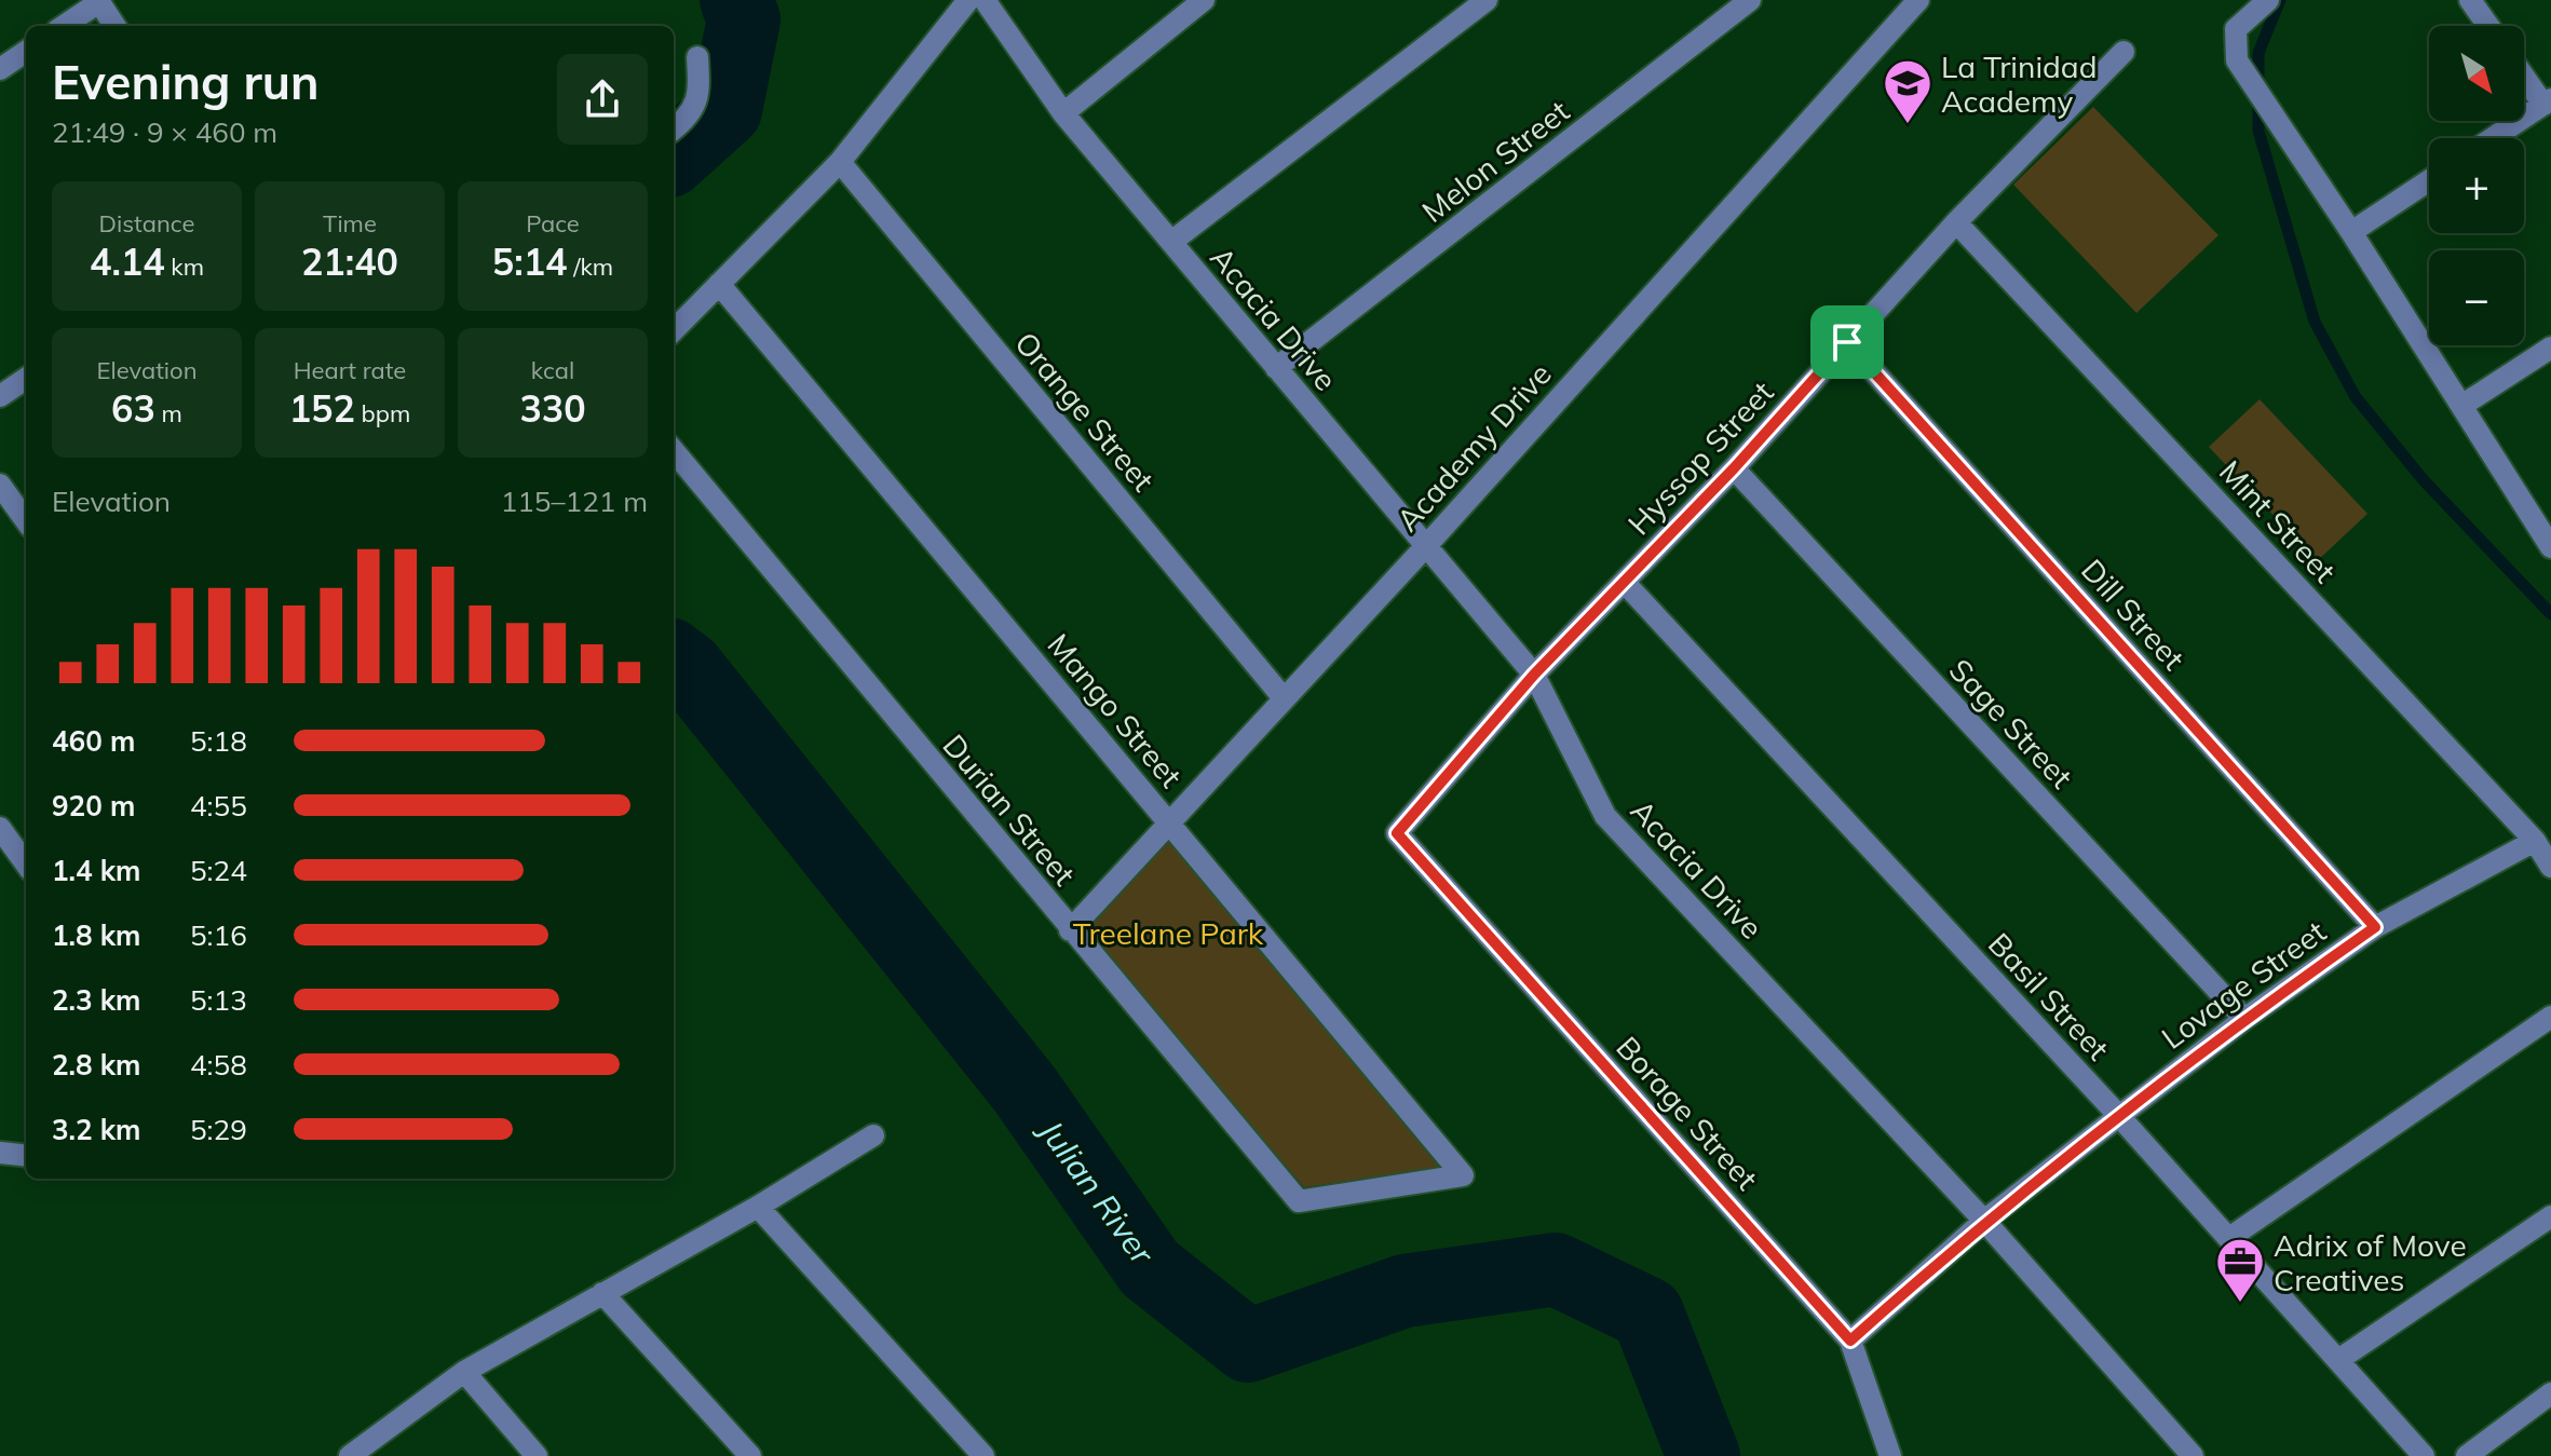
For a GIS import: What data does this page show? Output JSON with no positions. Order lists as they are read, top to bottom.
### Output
{
  "streets": {
    "street": [
      "Melon Street",
      "Acacia Drive",
      "Orange Street",
      "Academy Drive",
      "Hyssop Street",
      "Mint Street",
      "Dill Street",
      "Mango Street",
      "Sage Street",
      "Durian Street",
      "Lovage Street",
      "Basil Street",
      "Borage Street"
    ]
  },
  "crossings": [
    ["Melon Street", "Acacia Drive"],
    ["Acacia Drive", "Academy Drive"],
    ["Acacia Drive", "Hyssop Street"],
    ["Acacia Drive", "Lovage Street"],
    ["Orange Street", "Academy Drive"],
    ["Academy Drive", "Mango Street"],
    ["Academy Drive", "Durian Street"],
    ["Hyssop Street", "Mint Street"],
    ["Hyssop Street", "Dill Street"],
    ["Hyssop Street", "Sage Street"],
    ["Hyssop Street", "Basil Street"],
    ["Hyssop Street", "Borage Street"],
    ["Mint Street", "Lovage Street"],
    ["Dill Street", "Lovage Street"],
    ["Mango Street", "Durian Street"],
    ["Sage Street", "Lovage Street"],
    ["Lovage Street", "Basil Street"],
    ["Lovage Street", "Borage Street"]
  ],
  "water": ["Julian River"],
  "parks": ["Treelane Park"],
  "places": {
    "school or university": ["La Trinidad Academy"],
    "office": ["Adrix of Move Creatives"]
  },
  "north": "bottom right",
  "page": {
    "map_buttons": ["+", "−"],
    "heading": ["Evening run", "21:49 · 9 × 460 m"],
    "stats": [
      ["Distance", "4.14 km"],
      ["Time", "21:40"],
      ["Pace", "5:14 /km"],
      ["Elevation", "63 m"],
      ["Heart rate", "152 bpm"],
      ["kcal", "330"]
    ],
    "chart": ["Elevation", "115–121 m"],
    "list": [
      {
        "name": "460 m",
        "note": "5:18"
      },
      {
        "name": "920 m",
        "note": "4:55"
      },
      {
        "name": "1.4 km",
        "note": "5:24"
      },
      {
        "name": "1.8 km",
        "note": "5:16"
      },
      {
        "name": "2.3 km",
        "note": "5:13"
      },
      {
        "name": "2.8 km",
        "note": "4:58"
      },
      {
        "name": "3.2 km",
        "note": "5:29"
      }
    ]
  }
}
